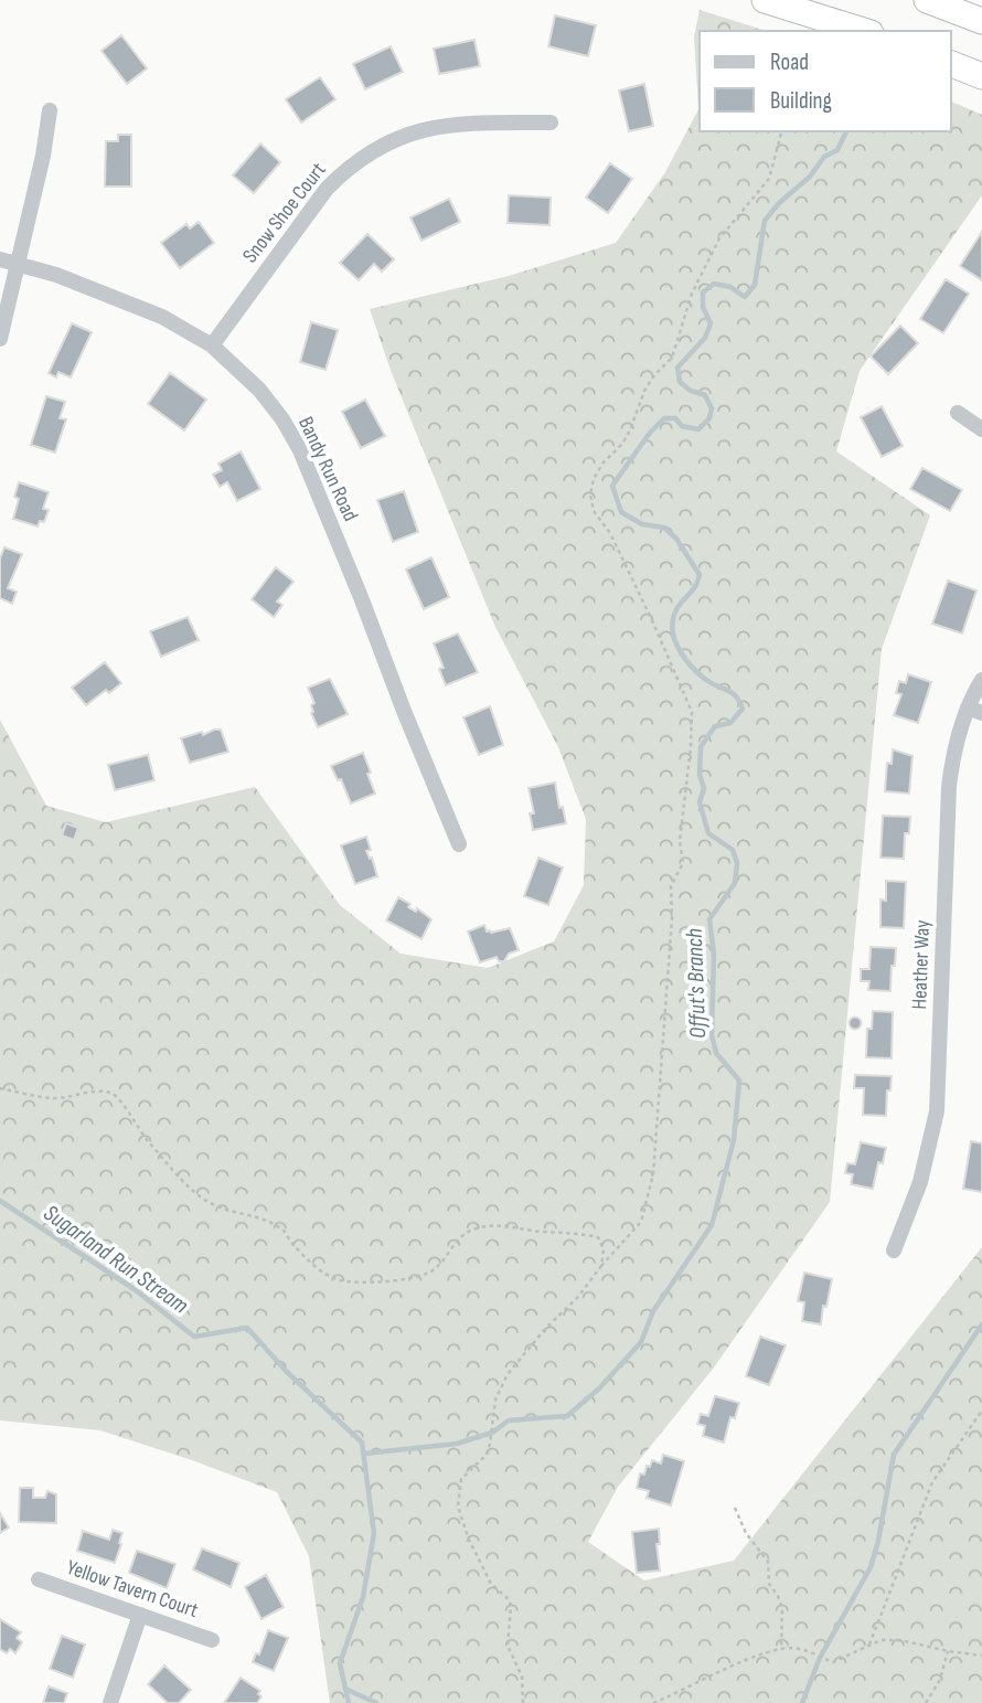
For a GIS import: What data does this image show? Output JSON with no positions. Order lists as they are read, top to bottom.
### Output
{
  "streets": {
    "street": [
      "Snow Shoe Court",
      "Bandy Run Road",
      "Heather Way",
      "Yellow Tavern Court"
    ]
  },
  "crossings": [
    ["Snow Shoe Court", "Bandy Run Road"]
  ],
  "water": ["Offut's Branch", "Sugarland Run Stream"],
  "legend": ["Road", "Building"]
}
